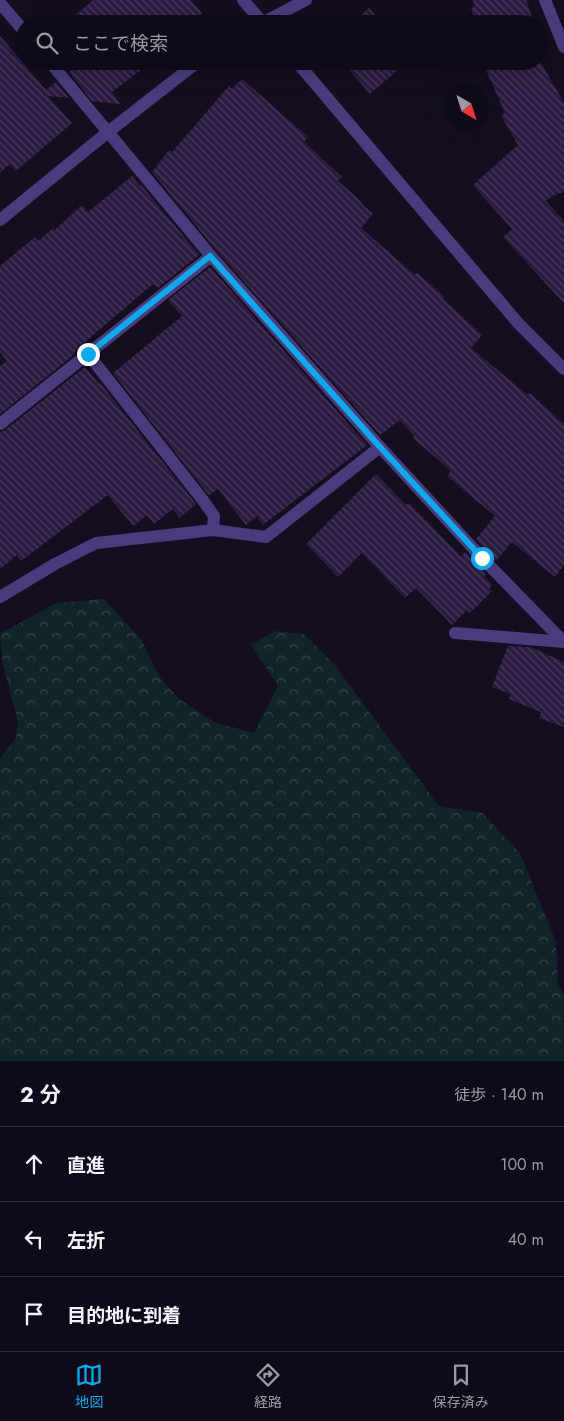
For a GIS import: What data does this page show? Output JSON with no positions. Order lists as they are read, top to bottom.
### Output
{
  "north": "bottom right",
  "page": {
    "search": "ここで検索",
    "heading": ["2 分", "徒歩 · 140 m"],
    "list": [
      ["直進", "100 m"],
      ["左折", "40 m"],
      "目的地に到着"
    ],
    "nav": ["地図", "経路", "保存済み"]
  }
}
